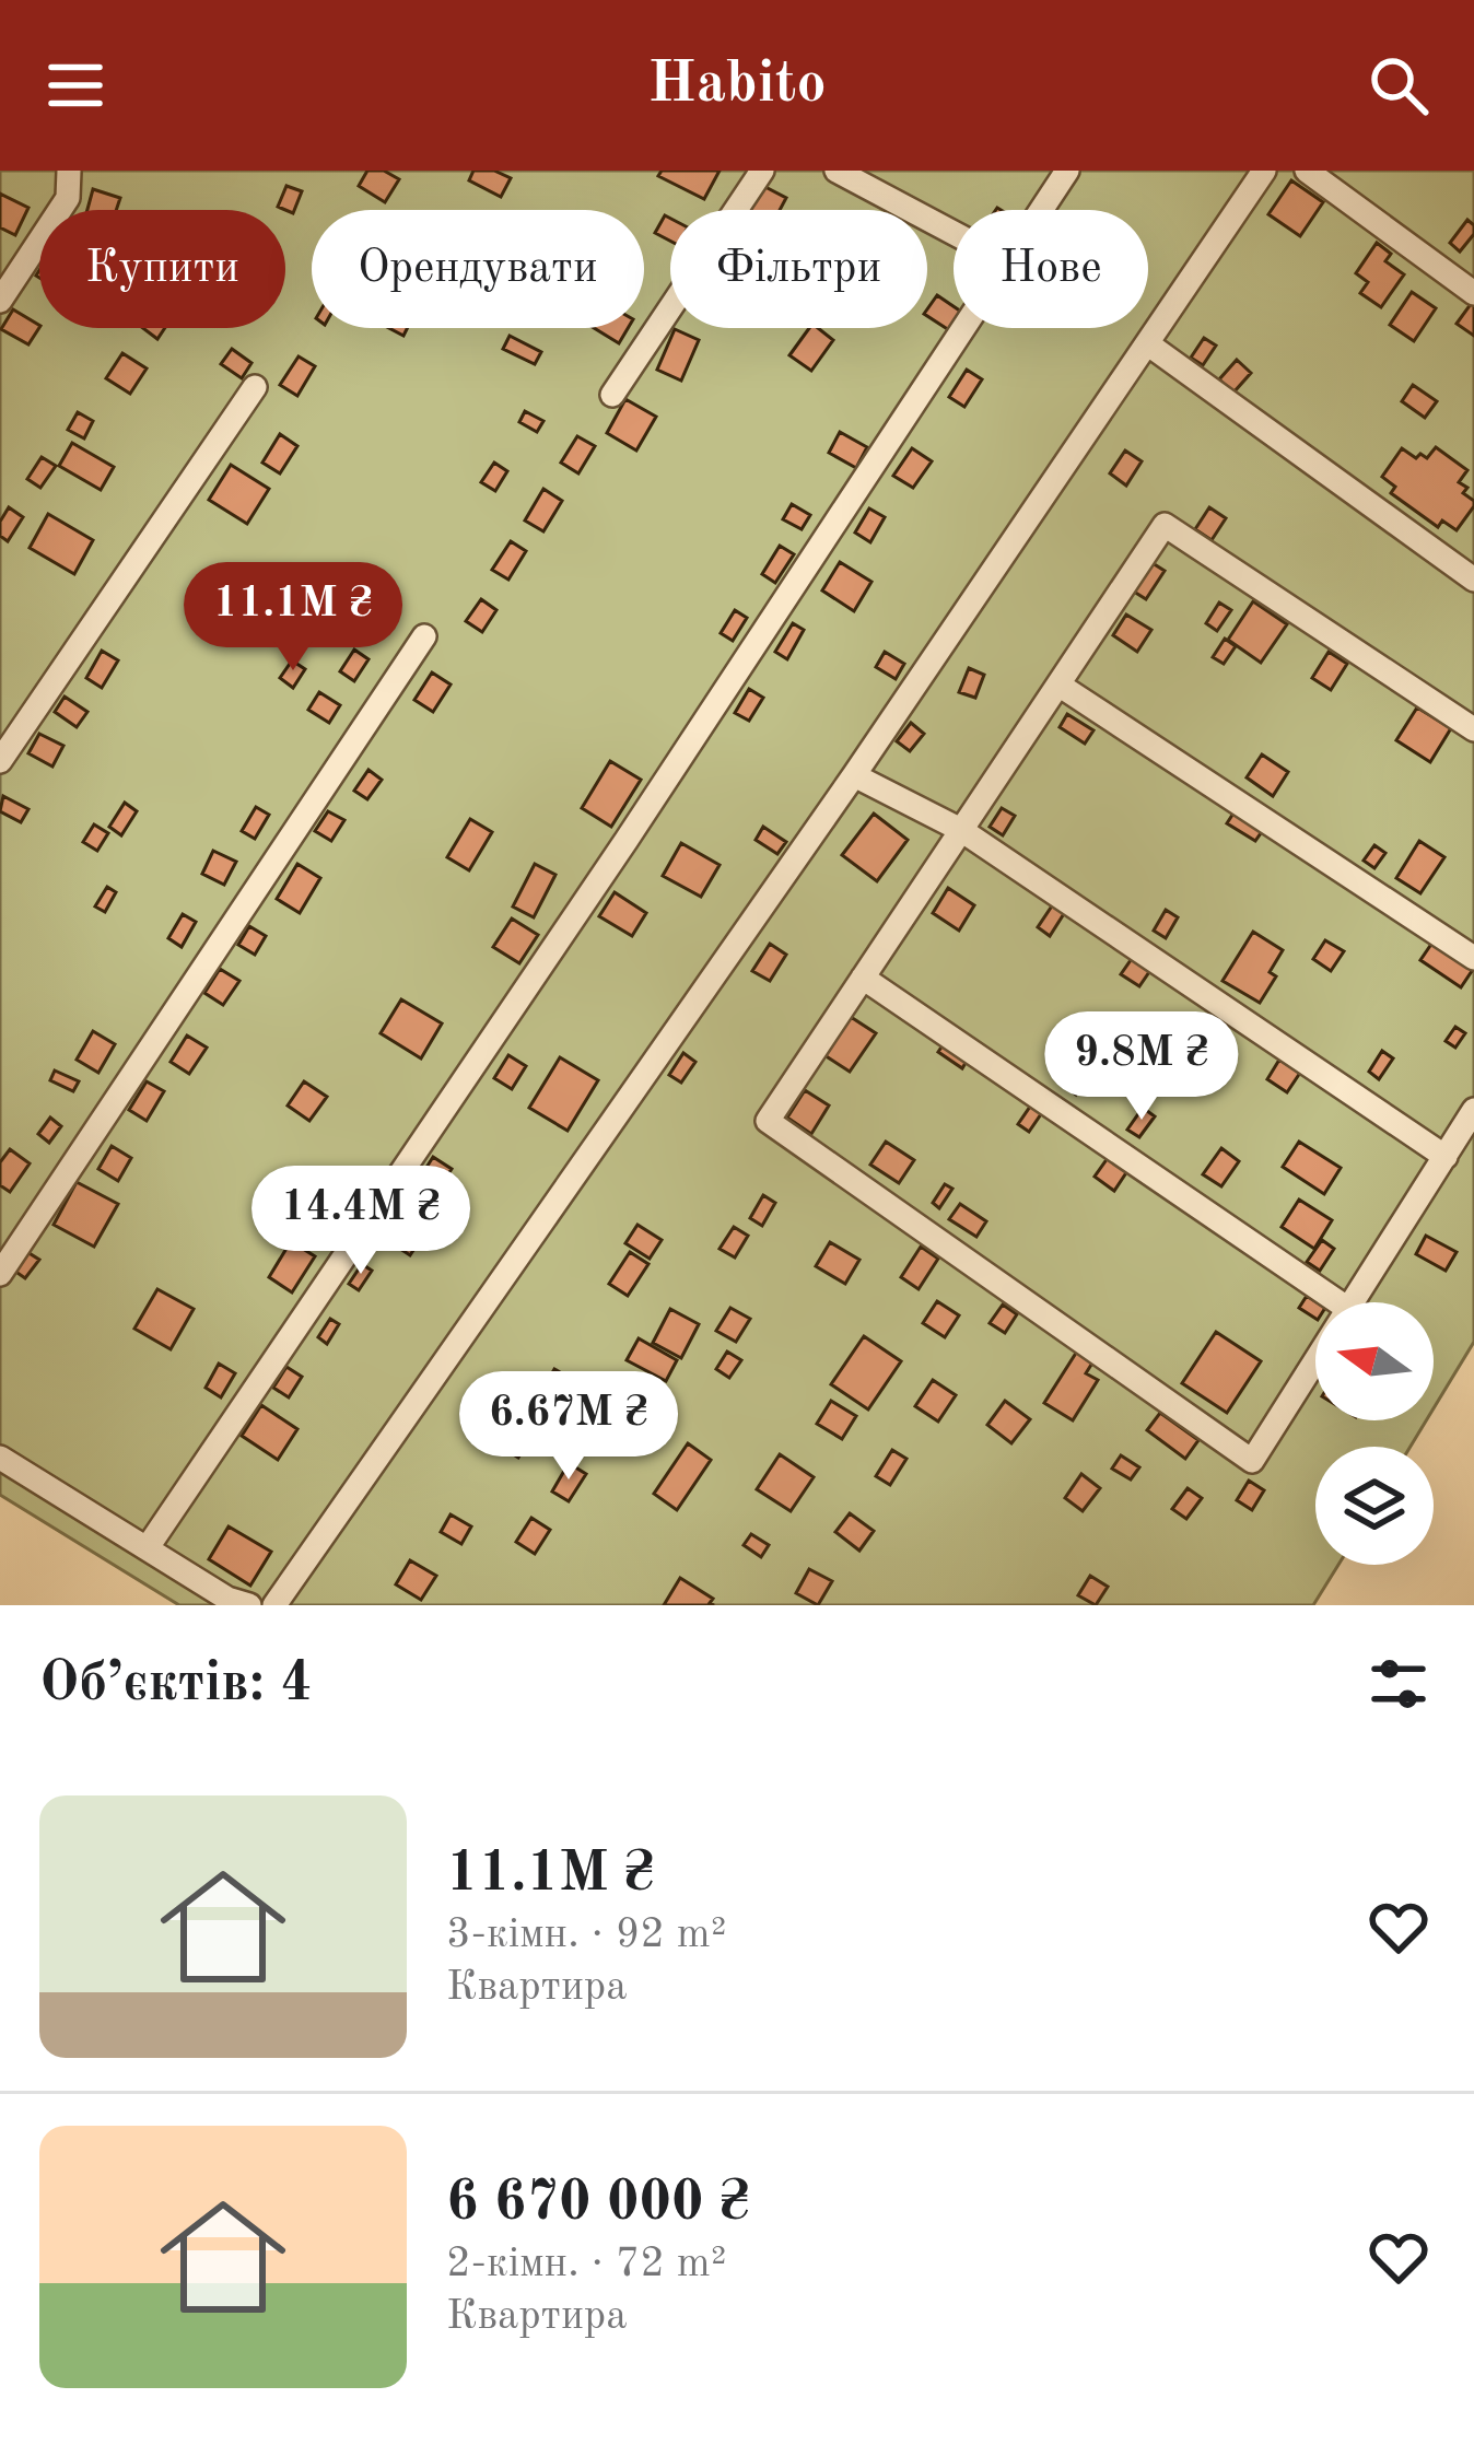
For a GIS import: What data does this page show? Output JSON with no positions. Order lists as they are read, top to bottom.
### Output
{
  "north": "left",
  "page": {
    "header": "Habito",
    "chip": [
      "Купити",
      "Орендувати",
      "Фільтри",
      "Нове"
    ],
    "price": [
      "11.1M ₴",
      "9.8M ₴",
      "14.4M ₴",
      "6.67M ₴"
    ],
    "heading": "Об’єктів: 4",
    "list": [
      {
        "name": "11.1M ₴",
        "note": "3-кімн. · 92 m² · Квартира"
      },
      {
        "name": "6 670 000 ₴",
        "note": "2-кімн. · 72 m² · Квартира"
      }
    ]
  }
}
